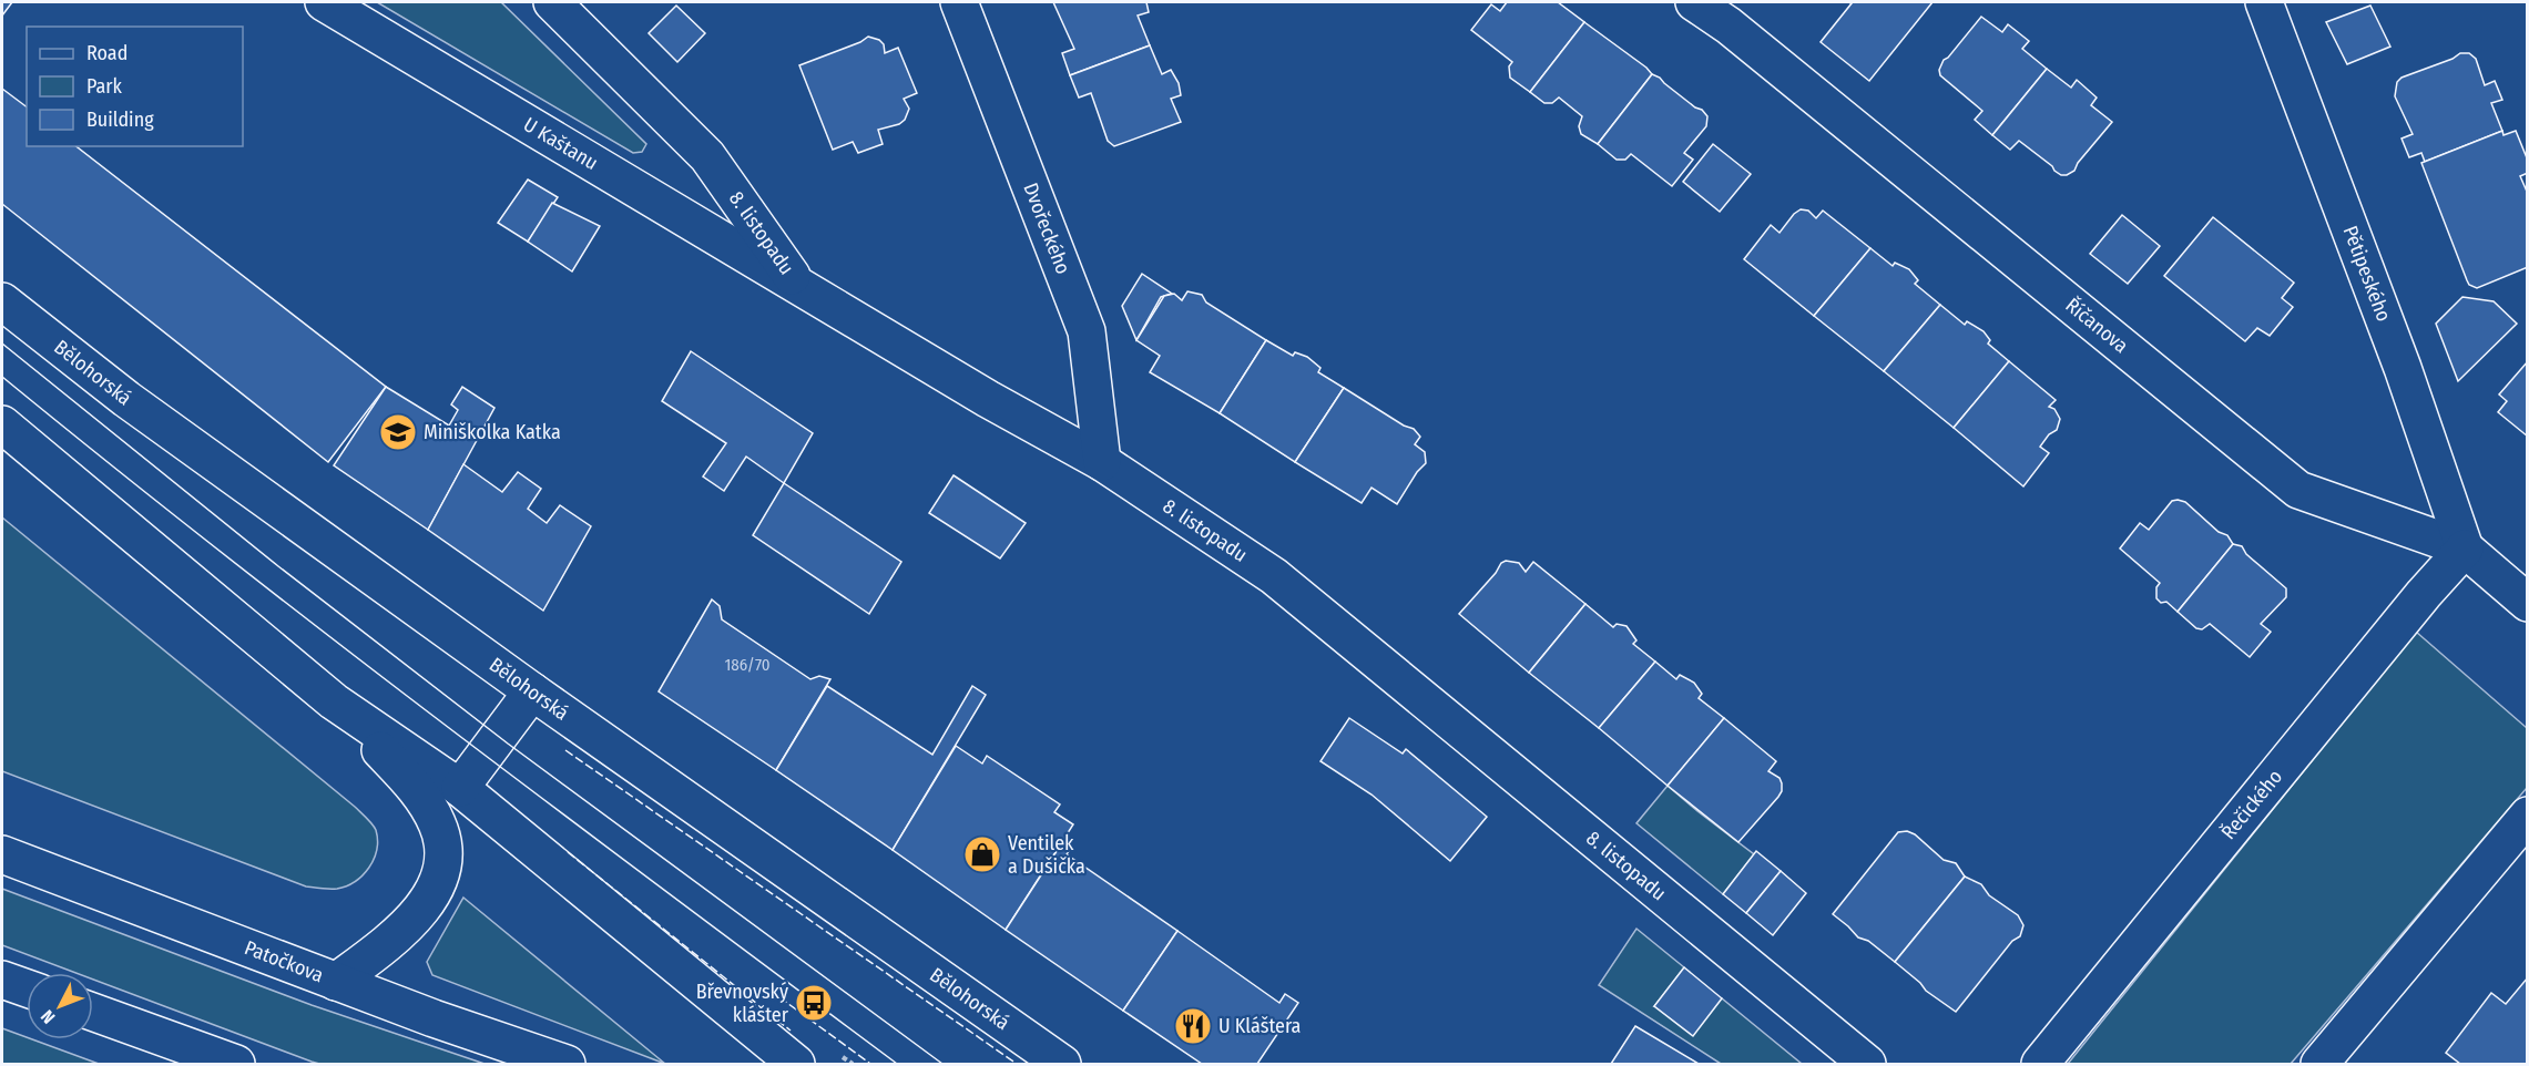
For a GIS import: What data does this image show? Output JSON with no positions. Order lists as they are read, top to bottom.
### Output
{
  "streets": {
    "street": [
      "U Kaštanu",
      "Dvořeckého",
      "8. listopadu",
      "Pětipeského",
      "Říčanova",
      "Bělohorská",
      "Řečického",
      "Patočkova"
    ]
  },
  "crossings": [
    ["U Kaštanu", "8. listopadu"],
    ["Dvořeckého", "8. listopadu"],
    ["Pětipeského", "Říčanova"],
    ["Pětipeského", "Řečického"],
    ["Říčanova", "Řečického"]
  ],
  "places": {
    "school or university": ["Miniškolka Katka"],
    "shop": ["Ventilek a Dušička"],
    "bus stop": ["Břevnovský klášter"],
    "restaurant": ["U Kláštera"]
  },
  "house_numbers": ["186/70"],
  "legend": ["Road", "Park", "Building"],
  "north": "bottom left"
}
